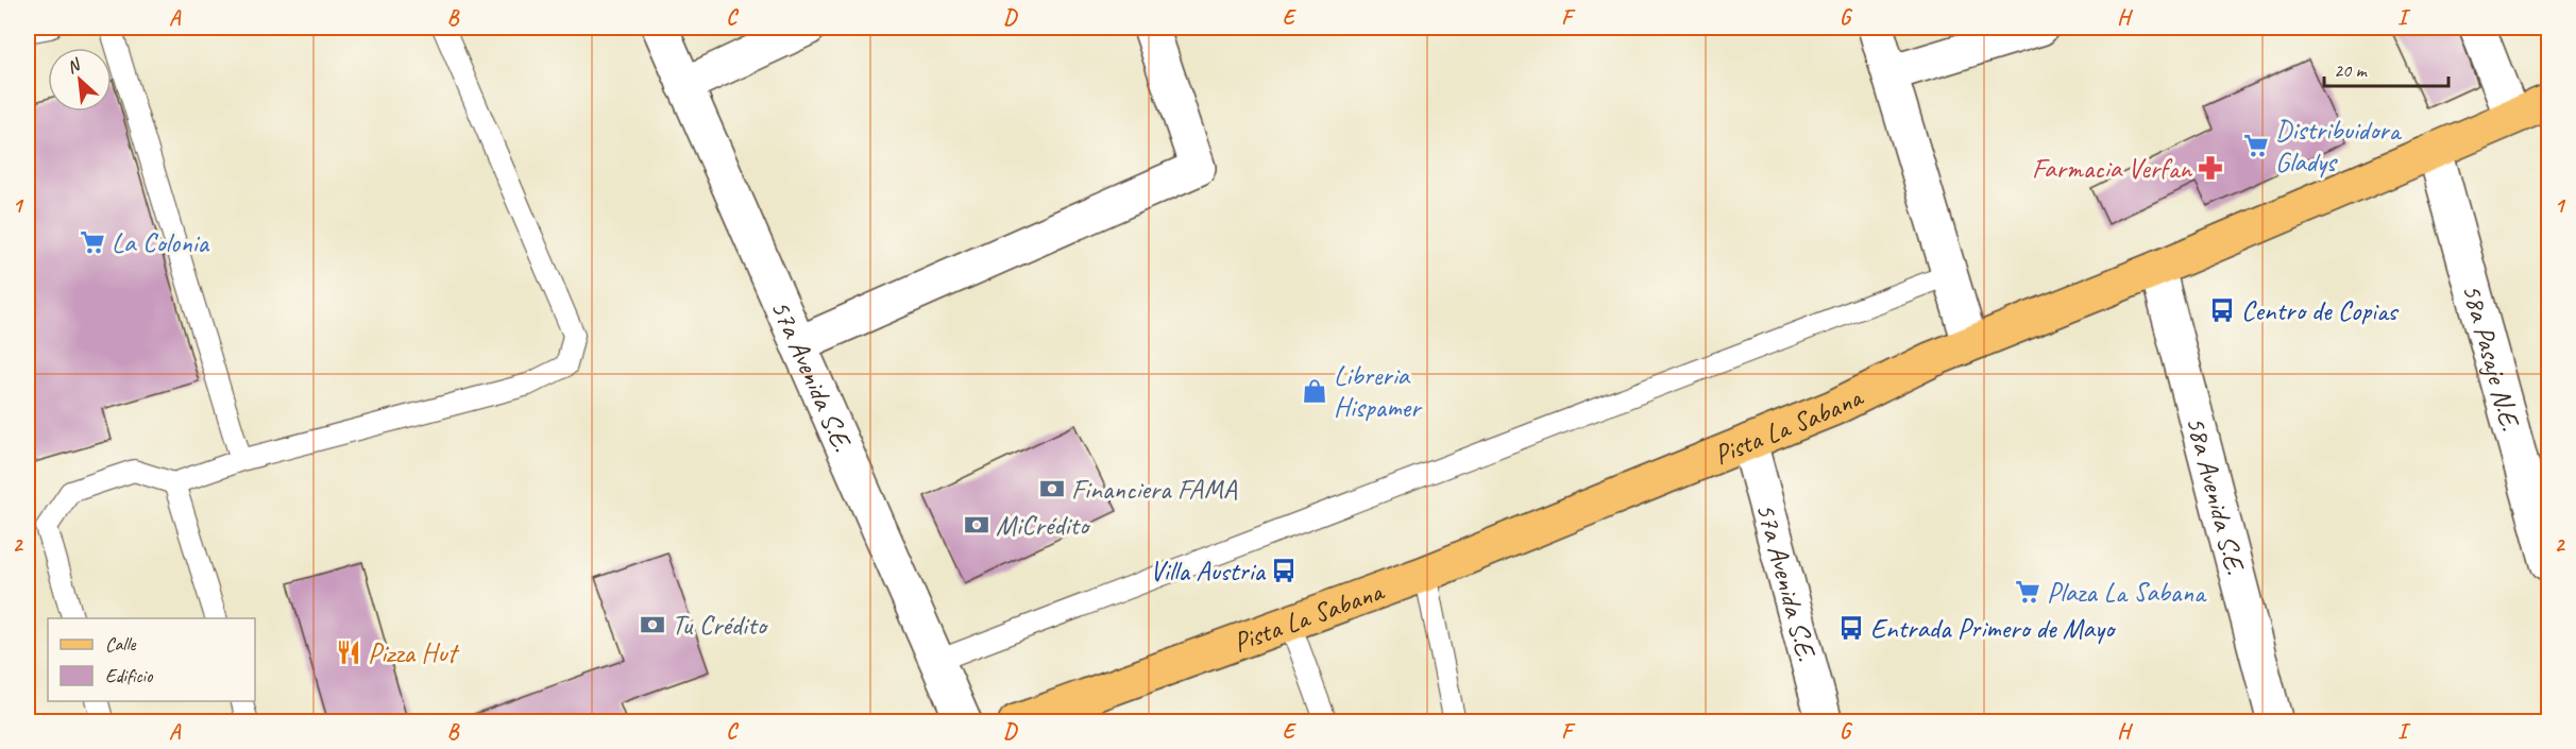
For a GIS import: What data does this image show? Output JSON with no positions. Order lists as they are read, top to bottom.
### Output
{
  "streets": {
    "main road": ["Pista La Sabana"],
    "street": ["58a Pasaje N.E.", "57a Avenida S.E.", "58a Avenida S.E."]
  },
  "crossings": [
    ["58a Pasaje N.E.", "Pista La Sabana"],
    ["57a Avenida S.E.", "Pista La Sabana"],
    ["Pista La Sabana", "58a Avenida S.E."]
  ],
  "places": {
    "supermarket": ["Distribuidora Gladys", "La Colonia", "Plaza La Sabana"],
    "pharmacy": ["Farmacia Verfan"],
    "bus stop": ["Centro de Copias", "Villa Austria", "Entrada Primero de Mayo"],
    "shop": ["Libreria Hispamer"],
    "bank": ["Financiera FAMA", "MiCrédito", "Tu Crédito"],
    "restaurant": ["Pizza Hut"]
  },
  "legend": ["Calle", "Edificio"],
  "scale_bar": "20 m",
  "north": "top left",
  "grid": {
    "columns": [
      "A",
      "B",
      "C",
      "D",
      "E",
      "F",
      "G",
      "H",
      "I"
    ],
    "rows": ["1", "2"]
  }
}
